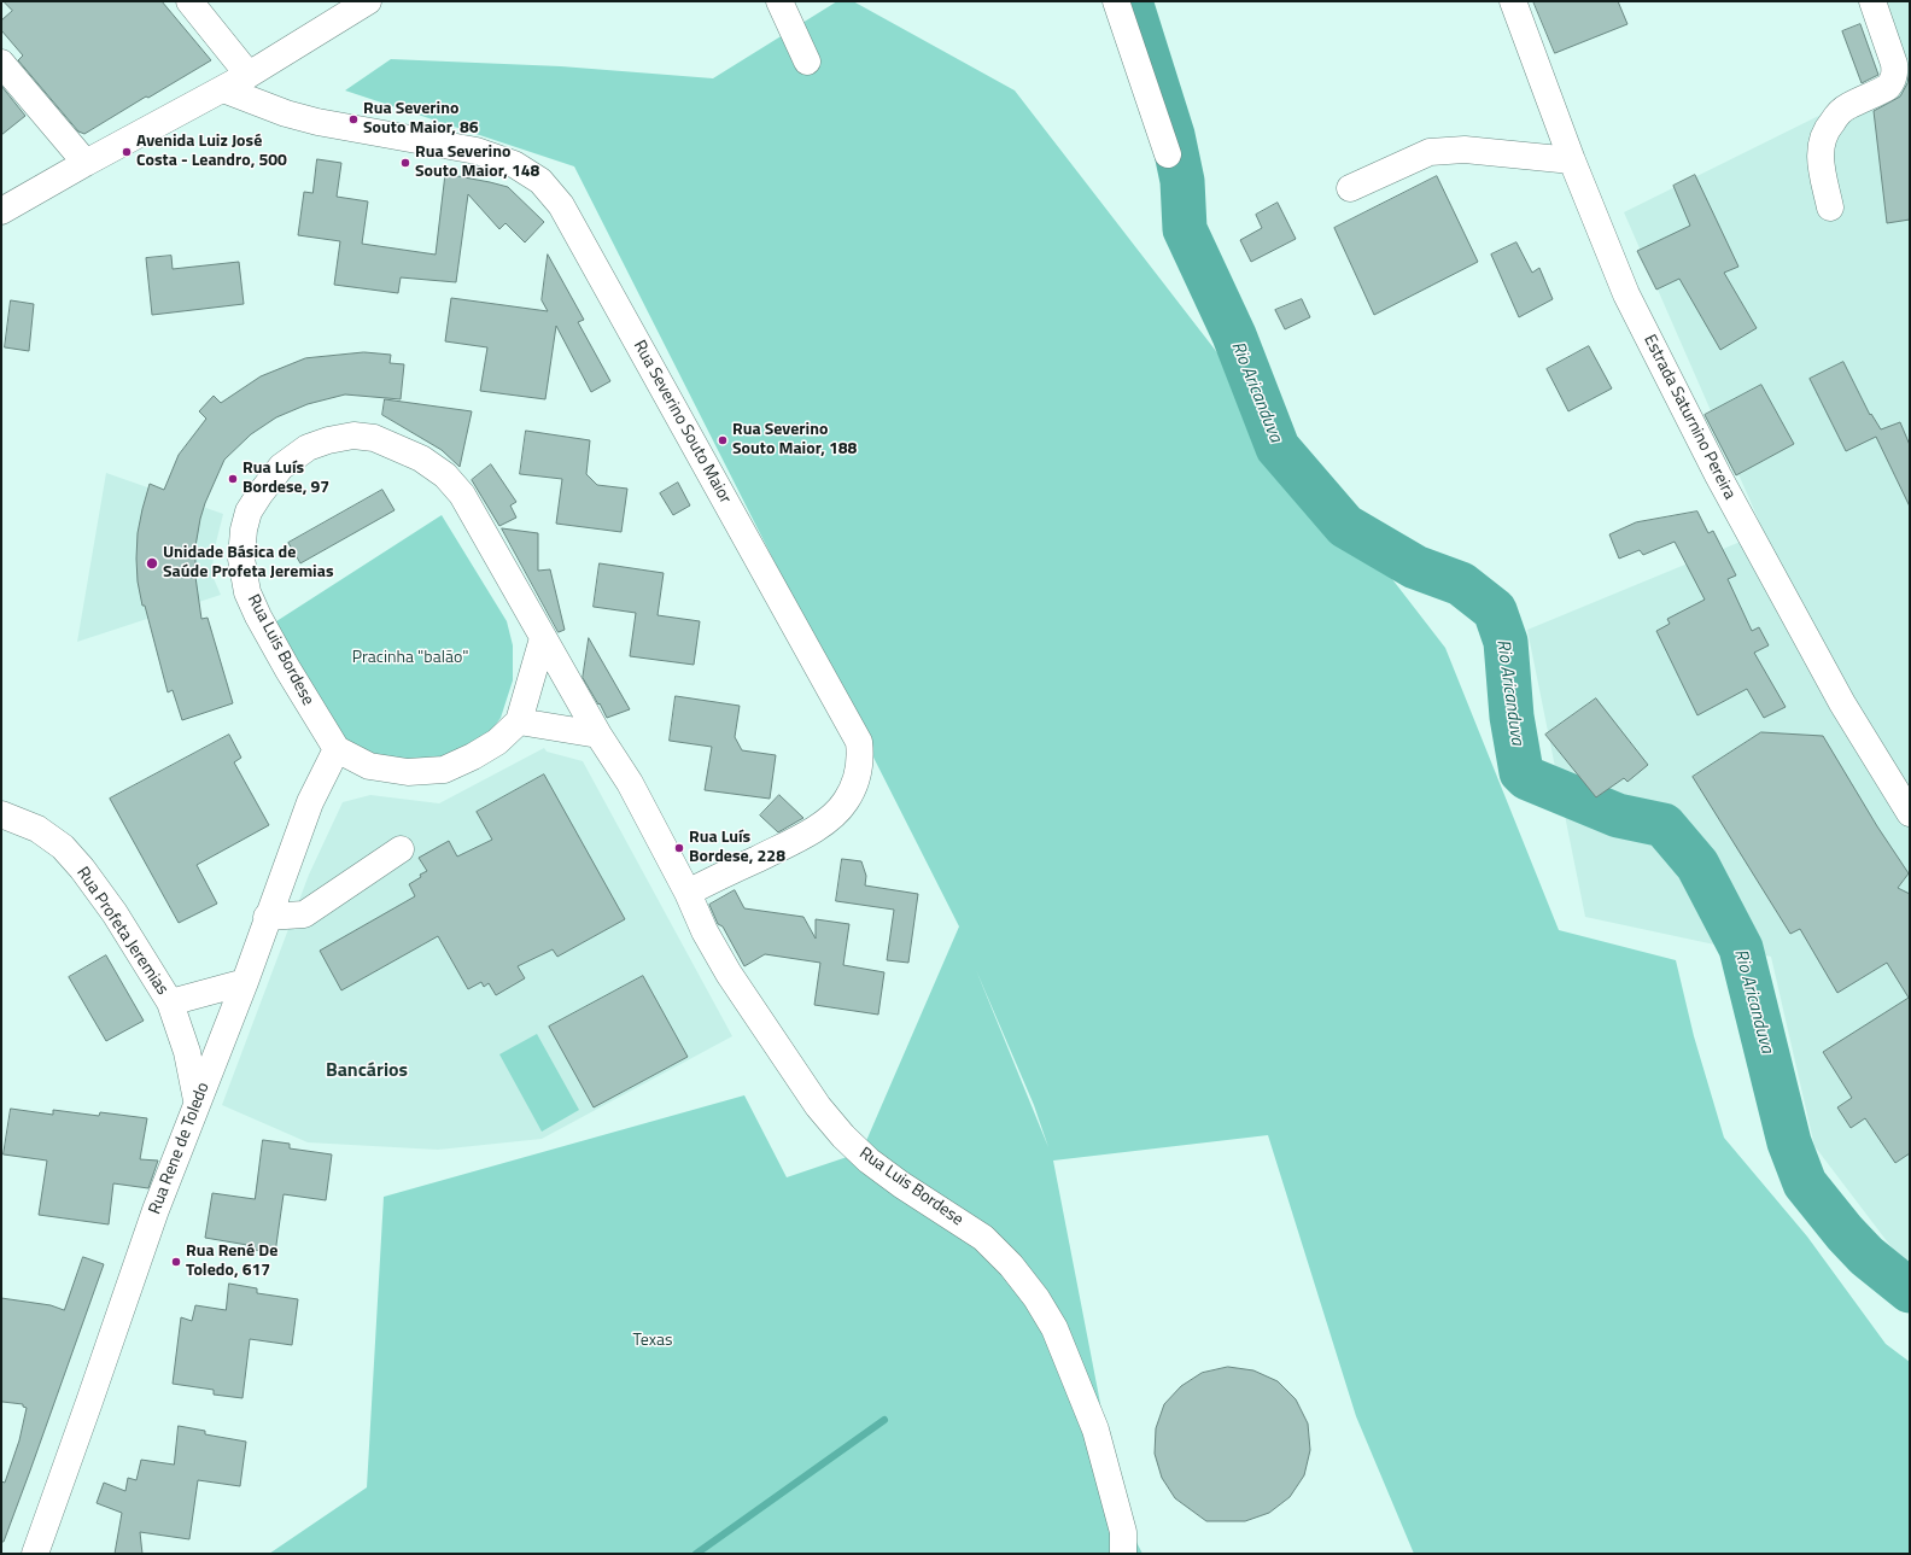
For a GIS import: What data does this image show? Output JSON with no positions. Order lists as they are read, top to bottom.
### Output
{
  "streets": {
    "street": [
      "Estrada Saturnino Pereira",
      "Rua Severino Souto Maior",
      "Rua Luis Bordese",
      "Rua Profeta Jeremias",
      "Rua Rene de Toledo"
    ]
  },
  "crossings": [
    ["Rua Severino Souto Maior", "Rua Luis Bordese"],
    ["Rua Luis Bordese", "Rua Rene de Toledo"],
    ["Rua Profeta Jeremias", "Rua Rene de Toledo"]
  ],
  "districts": ["Bancários"],
  "water": ["Rio Aricanduva"],
  "parks": ["Pracinha \"balão\"", "Texas"],
  "places": [
    "Rua Severino Souto Maior, 86",
    "Avenida Luiz José Costa - Leandro, 500",
    "Rua Severino Souto Maior, 148",
    "Rua Severino Souto Maior, 188",
    "Rua Luís Bordese, 97",
    "Unidade Básica de Saúde Profeta Jeremias",
    "Rua Luís Bordese, 228",
    "Rua René De Toledo, 617"
  ]
}
